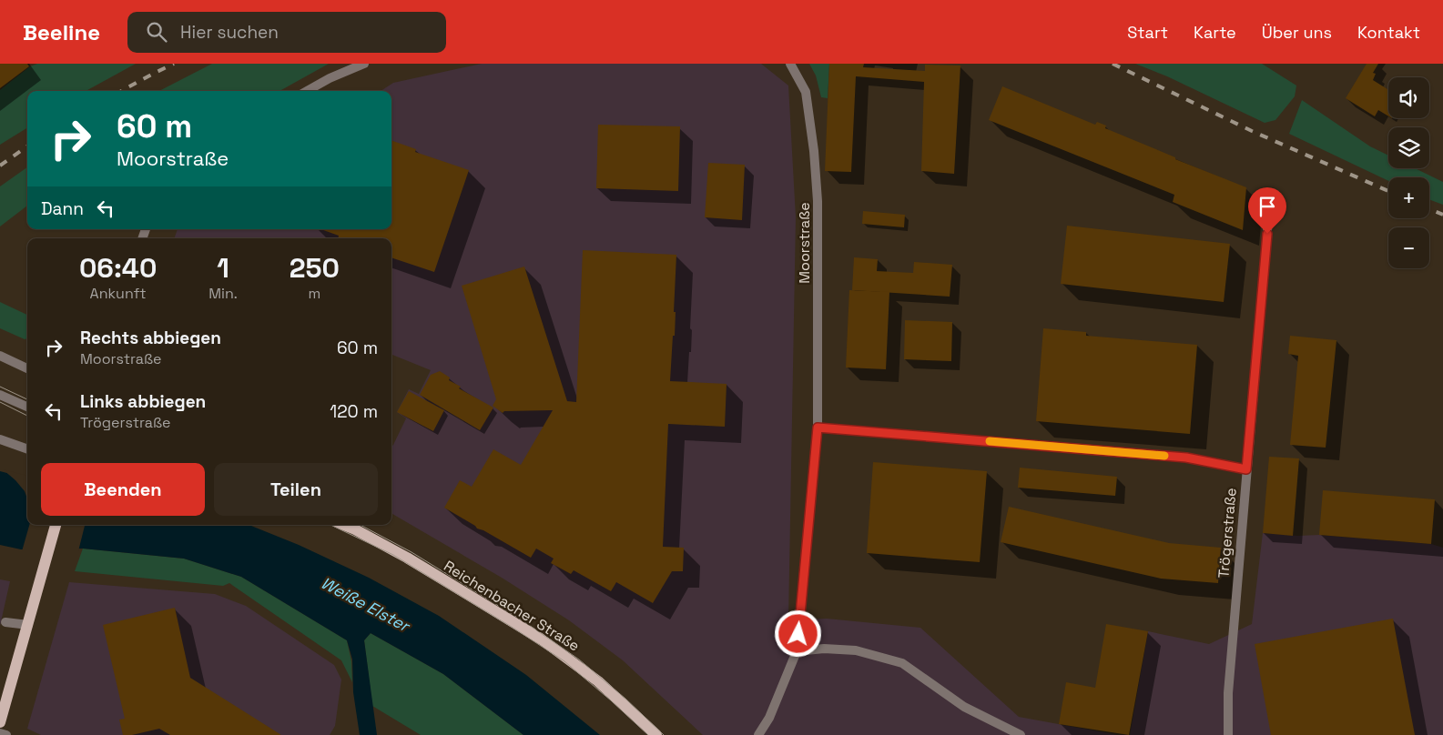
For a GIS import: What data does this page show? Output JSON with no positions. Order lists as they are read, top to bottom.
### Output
{
  "streets": {
    "main road": ["Reichenbacher Straße"],
    "street": ["Moorstraße", "Trögerstraße"]
  },
  "water": ["Weiße Elster"],
  "page": {
    "header": "Beeline",
    "search": "Hier suchen",
    "nav": [
      "Start",
      "Karte",
      "Über uns",
      "Kontakt"
    ],
    "map_buttons": ["+", "−"],
    "turn": ["60 m", "Moorstraße"],
    "then": "Dann",
    "eta": [
      "06:40",
      "Ankunft",
      "1",
      "Min.",
      "250",
      "m"
    ],
    "list": [
      {
        "name": "Rechts abbiegen",
        "note": "Moorstraße",
        "value": "60 m"
      },
      {
        "name": "Links abbiegen",
        "note": "Trögerstraße",
        "value": "120 m"
      }
    ],
    "buttons": ["Beenden", "Teilen"]
  }
}
